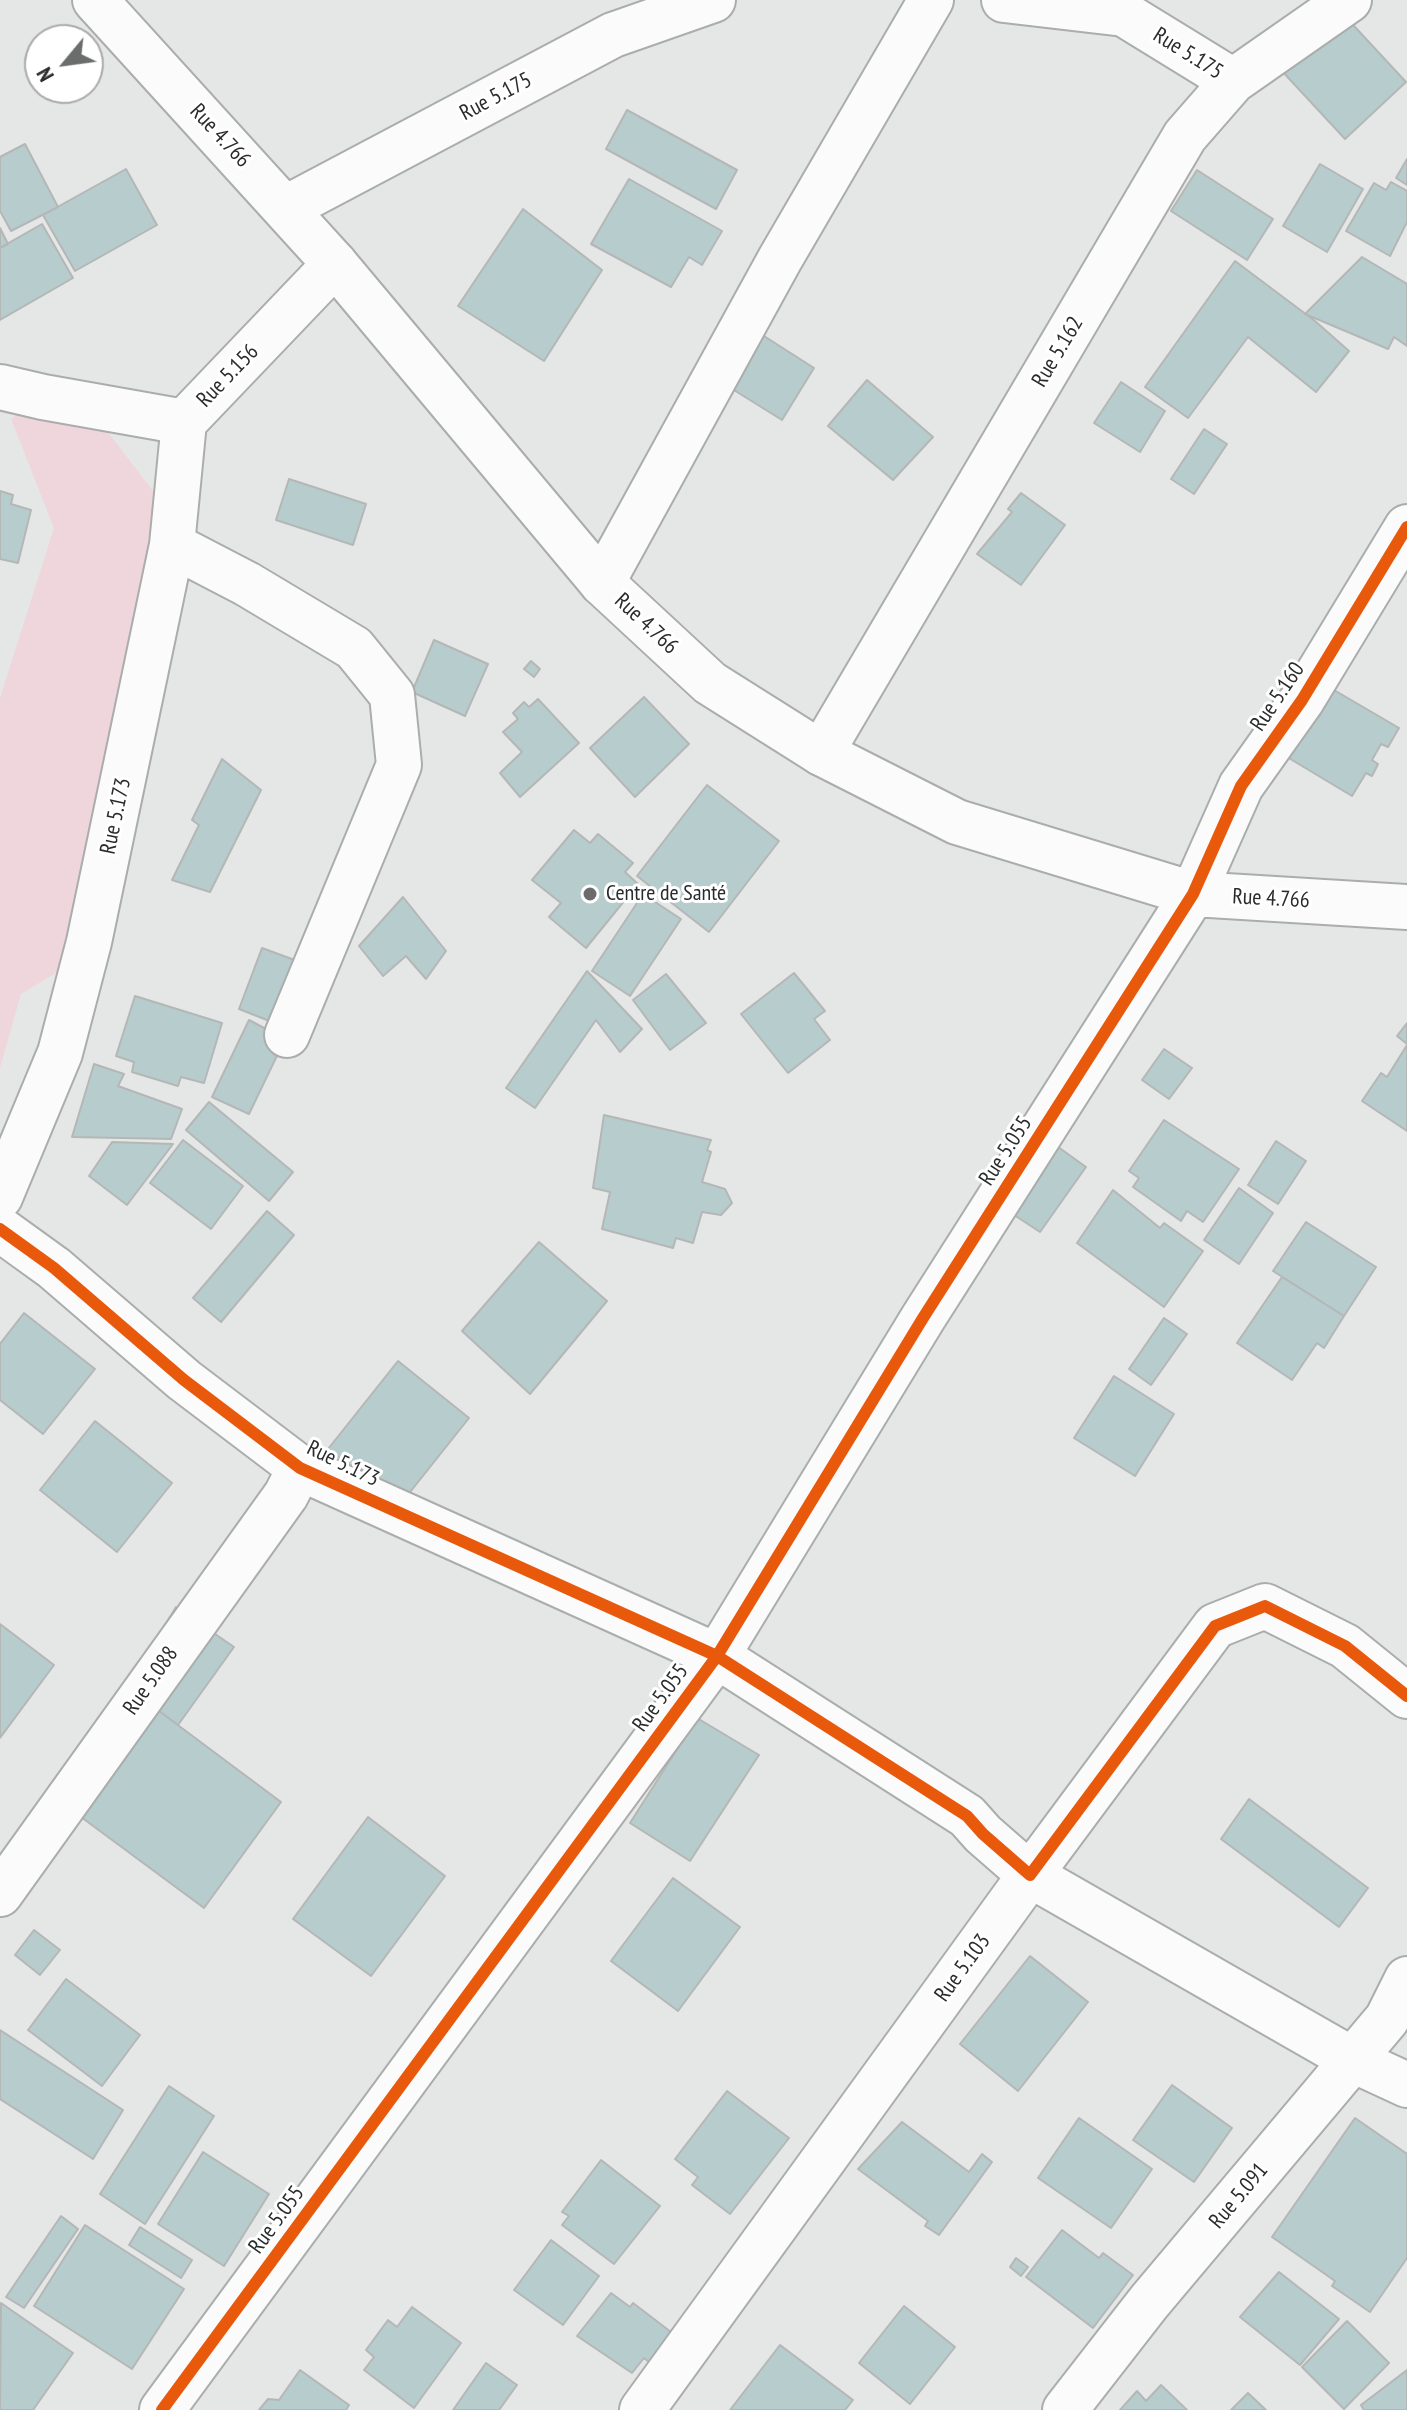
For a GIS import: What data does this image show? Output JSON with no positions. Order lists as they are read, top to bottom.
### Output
{
  "streets": {
    "street": [
      "Rue 5.175",
      "Rue 4.766",
      "Rue 5.162",
      "Rue 5.156",
      "Rue 5.160",
      "Rue 5.173",
      "Rue 5.055",
      "Rue 5.088",
      "Rue 5.103",
      "Rue 5.091"
    ]
  },
  "crossings": [
    ["Rue 5.175", "Rue 4.766"],
    ["Rue 5.175", "Rue 5.162"],
    ["Rue 4.766", "Rue 5.162"],
    ["Rue 4.766", "Rue 5.156"],
    ["Rue 4.766", "Rue 5.160"],
    ["Rue 4.766", "Rue 5.055"],
    ["Rue 5.156", "Rue 5.173"],
    ["Rue 5.160", "Rue 5.055"],
    ["Rue 5.173", "Rue 5.055"],
    ["Rue 5.173", "Rue 5.088"],
    ["Rue 5.173", "Rue 5.103"]
  ],
  "places": ["Centre de Santé"],
  "north": "bottom left"
}
